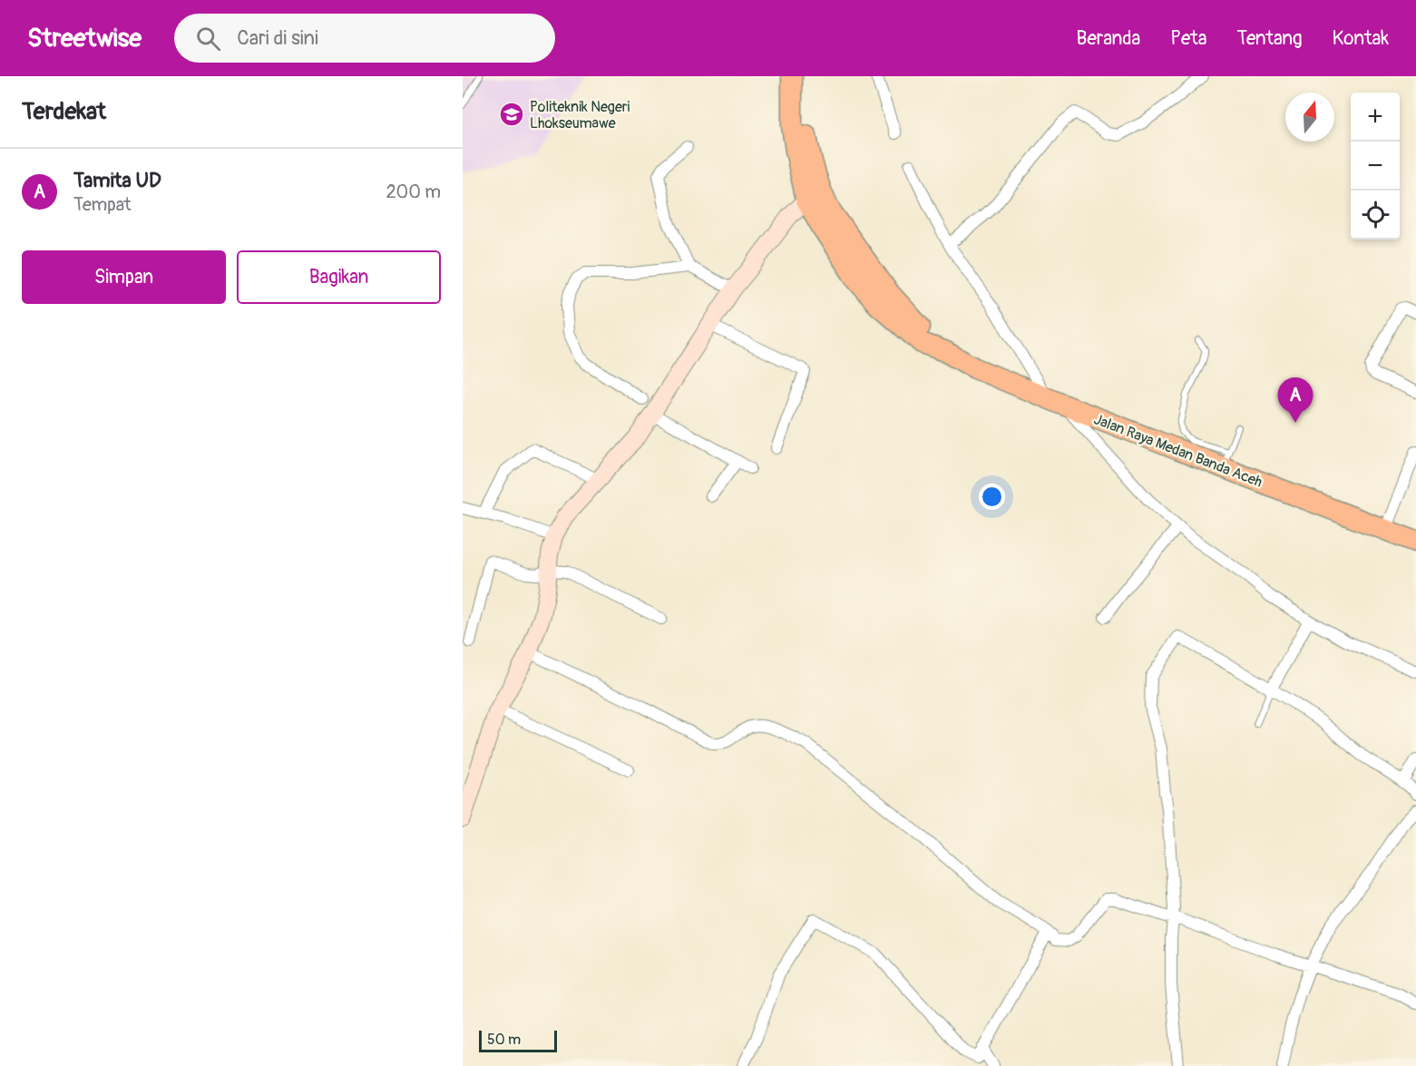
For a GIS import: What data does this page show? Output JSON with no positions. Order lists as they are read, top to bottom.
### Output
{
  "streets": {
    "highway": ["Jalan Raya Medan Banda Aceh"]
  },
  "places": {
    "school or university": ["Politeknik Negeri Lhokseumawe"]
  },
  "scale_bar": "50 m",
  "north": "top",
  "page": {
    "header": "Streetwise",
    "search": "Cari di sini",
    "nav": [
      "Beranda",
      "Peta",
      "Tentang",
      "Kontak"
    ],
    "heading": "Terdekat",
    "map_buttons": ["+", "−"],
    "list": [
      {
        "mark": "A",
        "name": "Tamita UD",
        "note": "Tempat",
        "value": "200 m"
      }
    ],
    "buttons": ["Simpan", "Bagikan"],
    "pins": "A",
    "scale": "50 m"
  }
}
